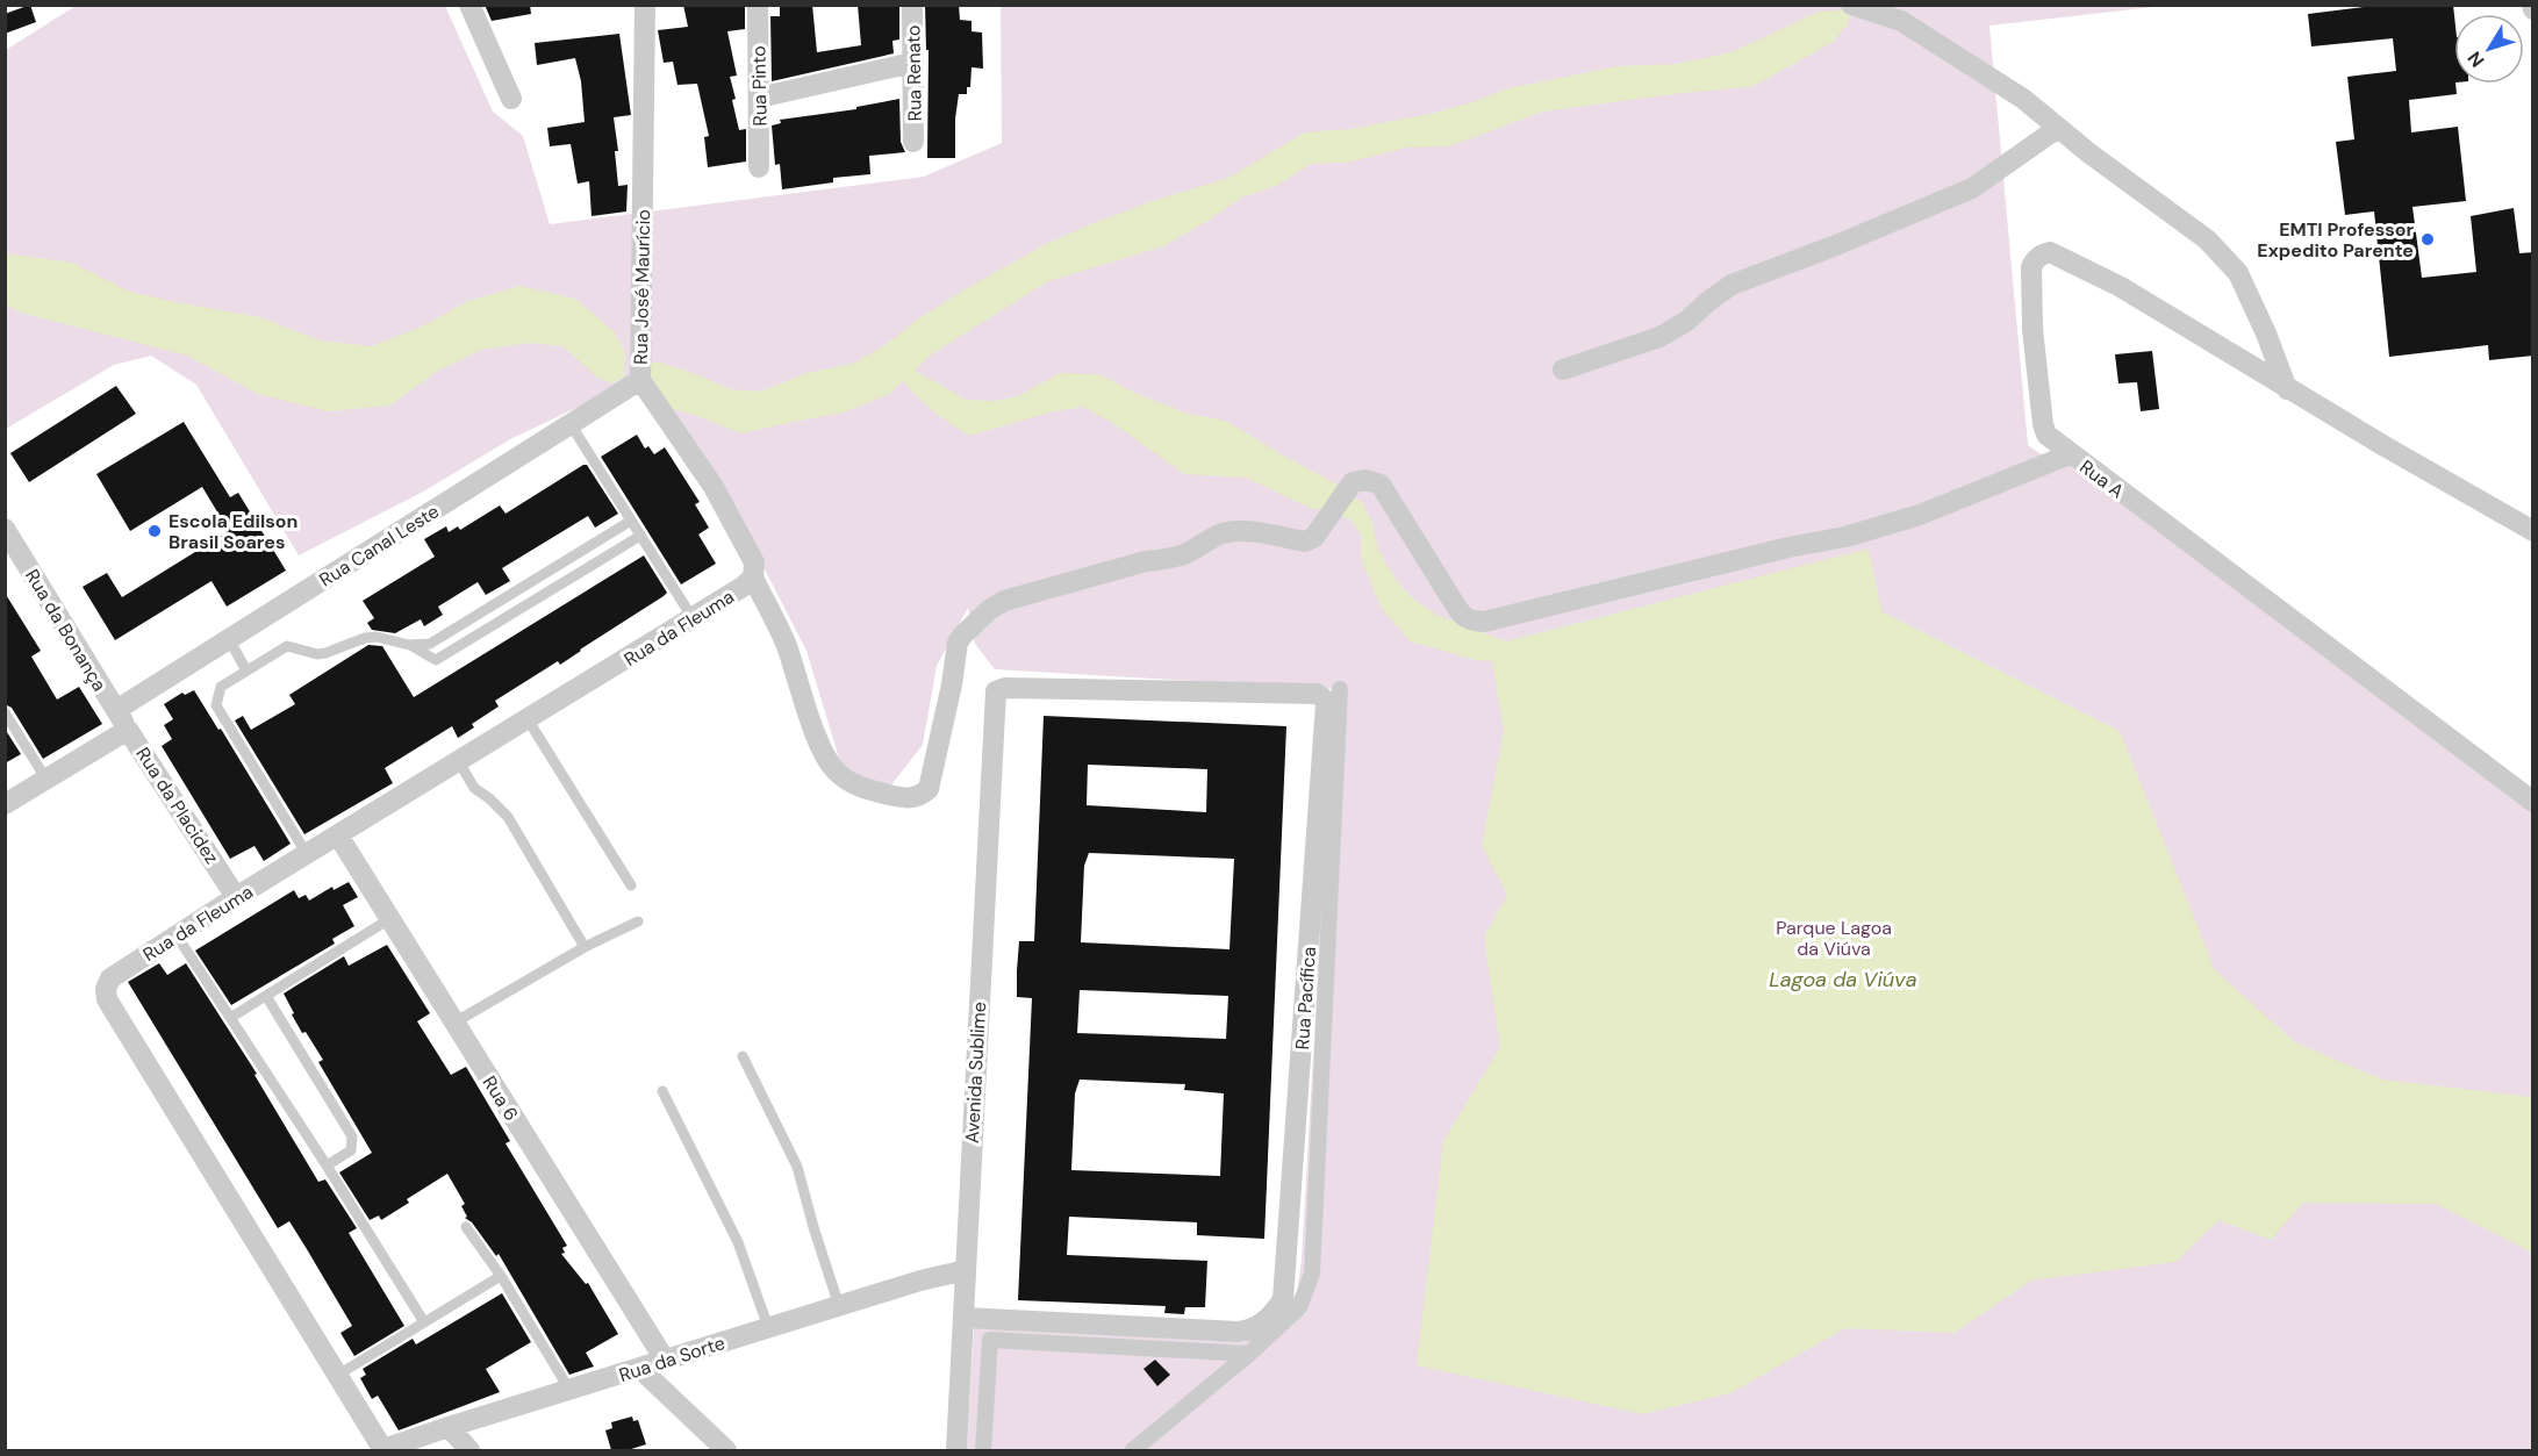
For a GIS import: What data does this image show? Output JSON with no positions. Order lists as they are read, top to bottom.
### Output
{
  "streets": {
    "street": [
      "Rua Renato",
      "Rua Pinto",
      "Rua José Maurício",
      "Rua A",
      "Rua Canal Leste",
      "Rua da Fleuma",
      "Rua da Bonança",
      "Rua da Placidez",
      "Rua Pacífica",
      "Avenida Sublime",
      "Rua 6",
      "Rua da Sorte"
    ]
  },
  "crossings": [
    ["Rua José Maurício", "Rua A"],
    ["Rua José Maurício", "Rua Canal Leste"],
    ["Rua José Maurício", "Rua da Fleuma"],
    ["Rua Canal Leste", "Rua da Bonança"],
    ["Rua da Fleuma", "Rua da Placidez"],
    ["Rua da Fleuma", "Rua 6"],
    ["Rua da Fleuma", "Rua da Sorte"],
    ["Rua da Bonança", "Rua da Placidez"],
    ["Rua Pacífica", "Avenida Sublime"],
    ["Avenida Sublime", "Rua da Sorte"],
    ["Rua 6", "Rua da Sorte"]
  ],
  "water": ["Lagoa da Viúva"],
  "parks": ["Parque Lagoa da Viúva"],
  "places": ["EMTI Professor Expedito Parente", "Escola Edilson Brasil Soares"],
  "north": "bottom left"
}
